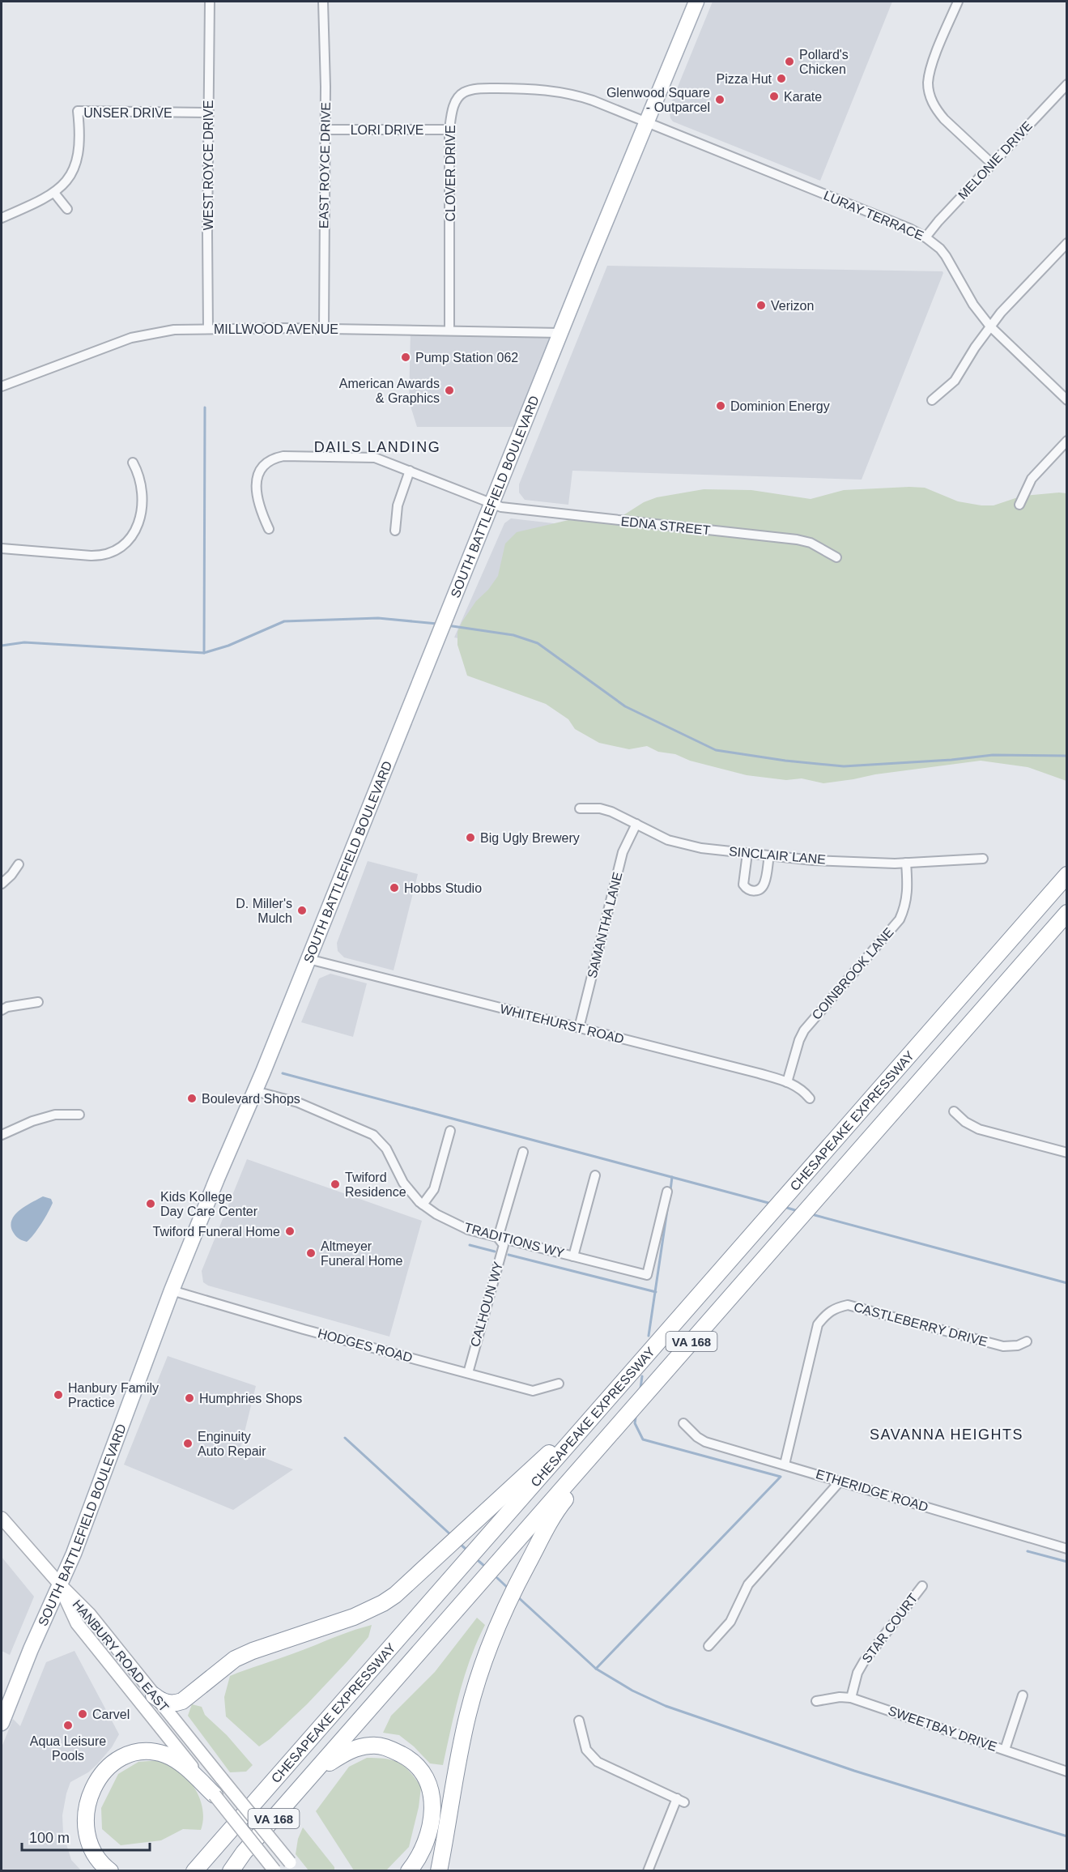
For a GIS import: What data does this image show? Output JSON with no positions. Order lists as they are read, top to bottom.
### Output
{
  "streets": {
    "highway": ["CHESAPEAKE EXPRESSWAY", "VA 168"],
    "main road": ["SOUTH BATTLEFIELD BOULEVARD", "HANBURY ROAD EAST"],
    "street": [
      "UNSER DRIVE",
      "LORI DRIVE",
      "MELONIE DRIVE",
      "WEST ROYCE DRIVE",
      "EAST ROYCE DRIVE",
      "CLOVER DRIVE",
      "LURAY TERRACE",
      "MILLWOOD AVENUE",
      "EDNA STREET",
      "SINCLAIR LANE",
      "SAMANTHA LANE",
      "COINBROOK LANE",
      "WHITEHURST ROAD",
      "TRADITIONS WY",
      "CALHOUN WY",
      "CASTLEBERRY DRIVE",
      "HODGES ROAD",
      "ETHERIDGE ROAD",
      "STAR COURT",
      "SWEETBAY DRIVE"
    ]
  },
  "crossings": [
    ["UNSER DRIVE", "WEST ROYCE DRIVE"],
    ["LORI DRIVE", "EAST ROYCE DRIVE"],
    ["LORI DRIVE", "CLOVER DRIVE"],
    ["MELONIE DRIVE", "LURAY TERRACE"],
    ["WEST ROYCE DRIVE", "MILLWOOD AVENUE"],
    ["EAST ROYCE DRIVE", "MILLWOOD AVENUE"],
    ["CLOVER DRIVE", "LURAY TERRACE"],
    ["CLOVER DRIVE", "MILLWOOD AVENUE"],
    ["CLOVER DRIVE", "SOUTH BATTLEFIELD BOULEVARD"],
    ["LURAY TERRACE", "SOUTH BATTLEFIELD BOULEVARD"],
    ["MILLWOOD AVENUE", "SOUTH BATTLEFIELD BOULEVARD"],
    ["SOUTH BATTLEFIELD BOULEVARD", "EDNA STREET"],
    ["SOUTH BATTLEFIELD BOULEVARD", "WHITEHURST ROAD"],
    ["SOUTH BATTLEFIELD BOULEVARD", "TRADITIONS WY"],
    ["SOUTH BATTLEFIELD BOULEVARD", "HODGES ROAD"],
    ["SOUTH BATTLEFIELD BOULEVARD", "HANBURY ROAD EAST"],
    ["SINCLAIR LANE", "SAMANTHA LANE"],
    ["SINCLAIR LANE", "COINBROOK LANE"],
    ["SAMANTHA LANE", "WHITEHURST ROAD"],
    ["COINBROOK LANE", "WHITEHURST ROAD"],
    ["TRADITIONS WY", "CALHOUN WY"],
    ["CALHOUN WY", "HODGES ROAD"],
    ["CASTLEBERRY DRIVE", "ETHERIDGE ROAD"],
    ["STAR COURT", "SWEETBAY DRIVE"]
  ],
  "districts": ["DAILS LANDING", "SAVANNA HEIGHTS"],
  "places": [
    "Pollard's Chicken",
    "Pizza Hut",
    "Karate",
    "Glenwood Square - Outparcel",
    "Verizon",
    "Pump Station 062",
    "American Awards & Graphics",
    "Dominion Energy",
    "Big Ugly Brewery",
    "Hobbs Studio",
    "D. Miller's Mulch",
    "Boulevard Shops",
    "Twiford Residence",
    "Kids Kollege Day Care Center",
    "Twiford Funeral Home",
    "Altmeyer Funeral Home",
    "Hanbury Family Practice",
    "Humphries Shops",
    "Enginuity Auto Repair",
    "Carvel",
    "Aqua Leisure Pools"
  ],
  "scale_bar": "100 m"
}
